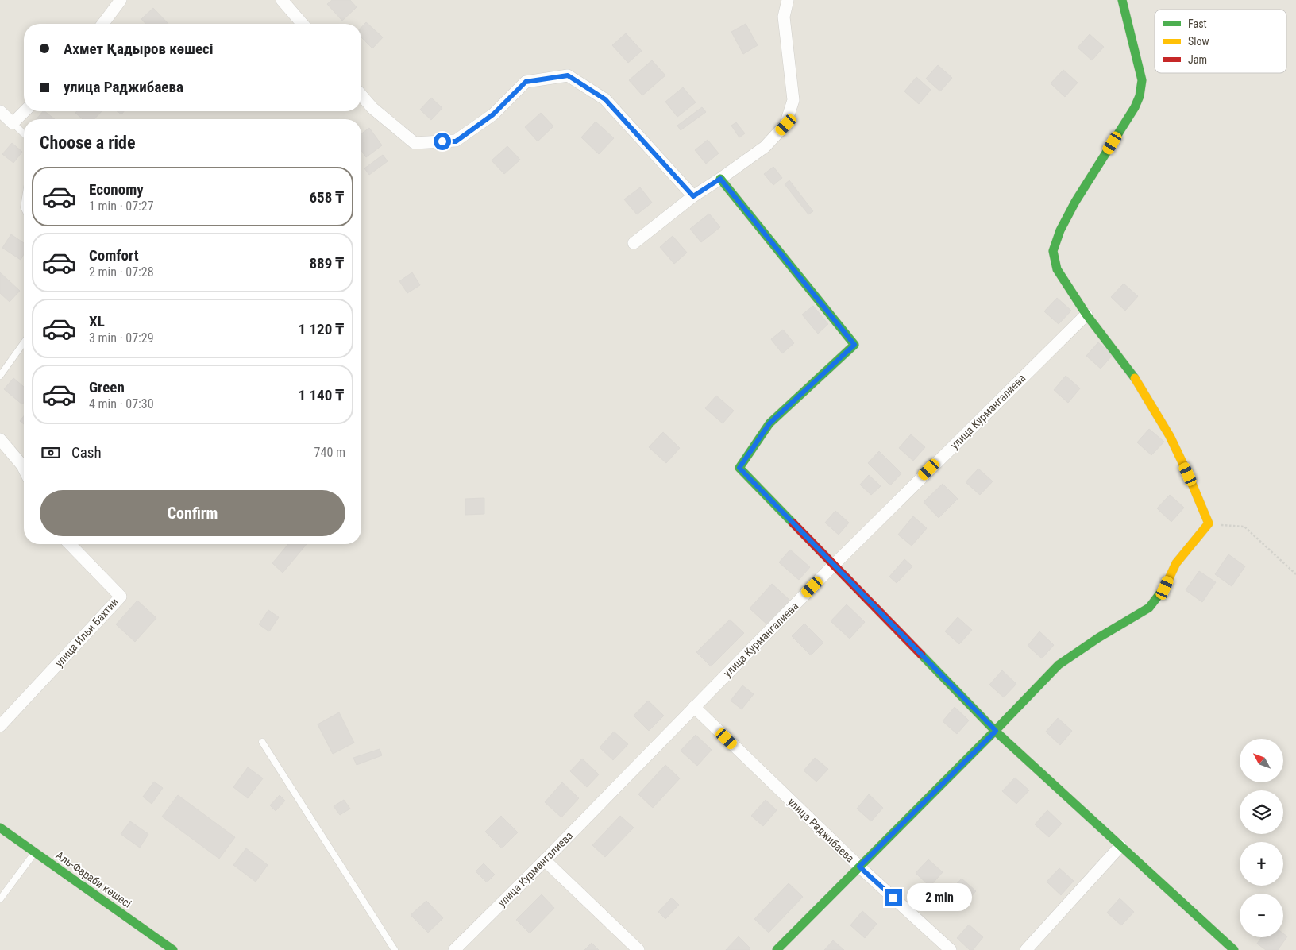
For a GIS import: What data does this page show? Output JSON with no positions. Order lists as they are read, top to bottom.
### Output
{
  "streets": {
    "street": [
      "улица Курмангалиева",
      "улица Ильи Бахтии",
      "улица Раджибаева",
      "Аль-Фараби көшесі"
    ]
  },
  "crossings": [
    ["улица Курмангалиева", "улица Раджибаева"]
  ],
  "legend": ["Fast", "Slow", "Jam"],
  "north": "top left",
  "page": {
    "banner": ["Ахмет Қадыров көшесі", "улица Раджибаева"],
    "heading": "Choose a ride",
    "list": [
      {
        "name": "Economy",
        "note": "1 min · 07:27",
        "value": "658 ₸"
      },
      {
        "name": "Comfort",
        "note": "2 min · 07:28",
        "value": "889 ₸"
      },
      {
        "name": "XL",
        "note": "3 min · 07:29",
        "value": "1 120 ₸"
      },
      {
        "name": "Green",
        "note": "4 min · 07:30",
        "value": "1 140 ₸"
      }
    ],
    "pay": ["Cash", "740 m"],
    "buttons": "Confirm",
    "map_buttons": ["+", "−"],
    "bubble": "2 min"
  }
}
